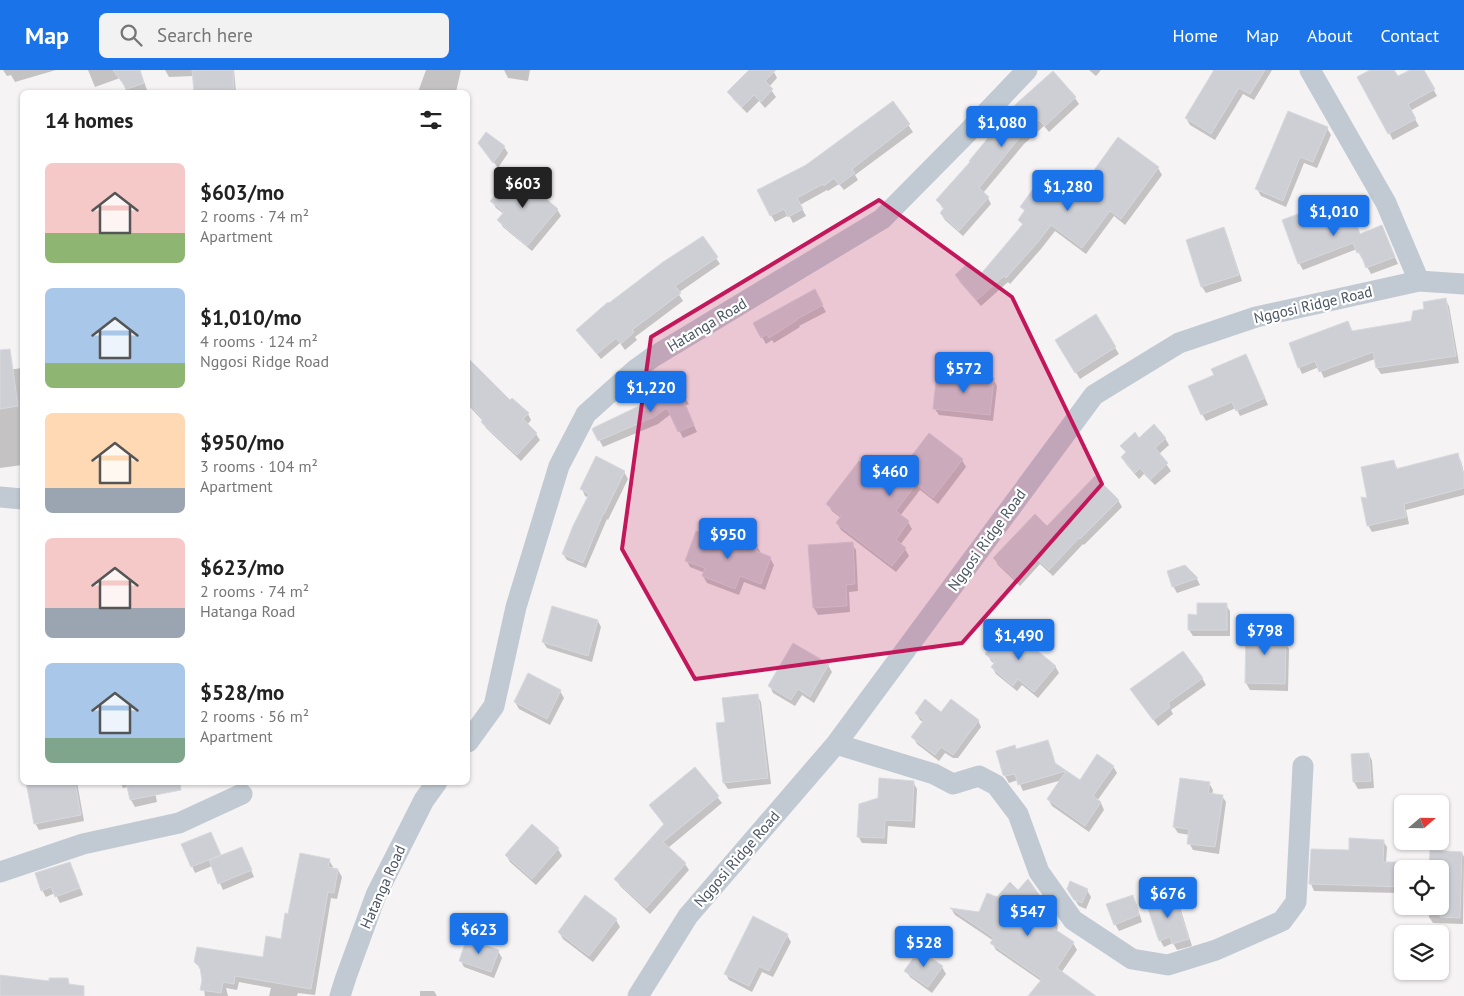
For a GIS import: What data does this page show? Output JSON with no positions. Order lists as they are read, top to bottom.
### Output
{
  "streets": {
    "street": ["Nggosi Ridge Road", "Hatanga Road"]
  },
  "north": "right",
  "page": {
    "header": "Map",
    "search": "Search here",
    "nav": [
      "Home",
      "Map",
      "About",
      "Contact"
    ],
    "heading": "14 homes",
    "price": [
      "$1,080",
      "$603",
      "$1,280",
      "$1,010",
      "$572",
      "$1,220",
      "$460",
      "$950",
      "$798",
      "$1,490",
      "$676",
      "$547",
      "$623",
      "$528"
    ],
    "list": [
      {
        "name": "$603/mo",
        "note": "2 rooms · 74 m² · Apartment"
      },
      {
        "name": "$1,010/mo",
        "note": "4 rooms · 124 m² · Nggosi Ridge Road"
      },
      {
        "name": "$950/mo",
        "note": "3 rooms · 104 m² · Apartment"
      },
      {
        "name": "$623/mo",
        "note": "2 rooms · 74 m² · Hatanga Road"
      },
      {
        "name": "$528/mo",
        "note": "2 rooms · 56 m² · Apartment"
      }
    ]
  }
}
